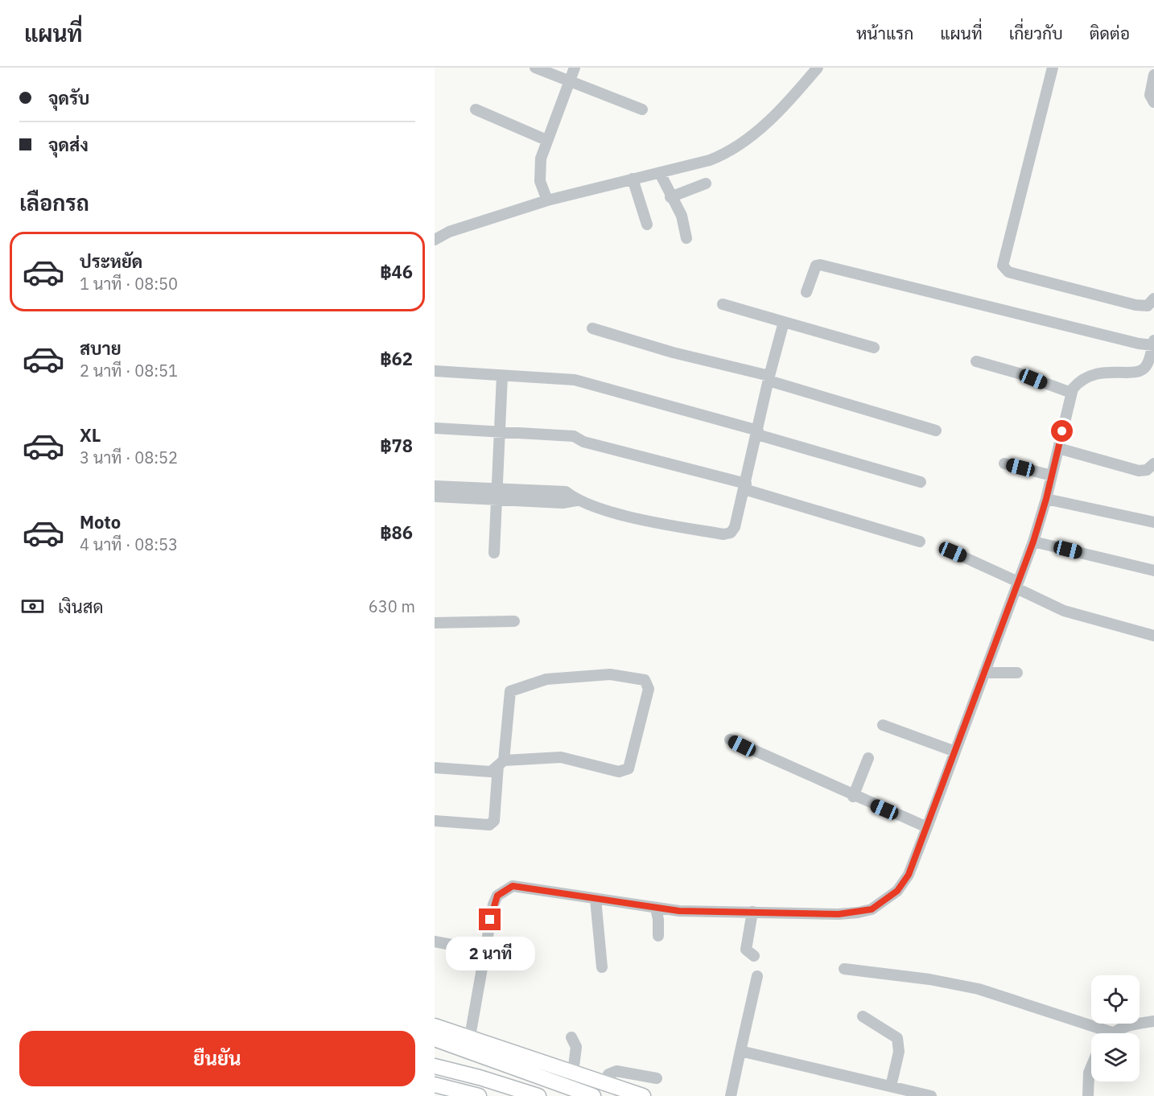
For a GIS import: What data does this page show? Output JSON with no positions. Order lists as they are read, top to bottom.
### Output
{
  "page": {
    "header": "แผนที่",
    "nav": [
      "หน้าแรก",
      "แผนที่",
      "เกี่ยวกับ",
      "ติดต่อ"
    ],
    "banner": ["จุดรับ", "จุดส่ง"],
    "heading": "เลือกรถ",
    "list": [
      {
        "name": "ประหยัด",
        "note": "1 นาที · 08:50",
        "value": "฿46"
      },
      {
        "name": "สบาย",
        "note": "2 นาที · 08:51",
        "value": "฿62"
      },
      {
        "name": "XL",
        "note": "3 นาที · 08:52",
        "value": "฿78"
      },
      {
        "name": "Moto",
        "note": "4 นาที · 08:53",
        "value": "฿86"
      }
    ],
    "pay": ["เงินสด", "630 m"],
    "bubble": "2 นาที",
    "buttons": "ยืนยัน"
  }
}
